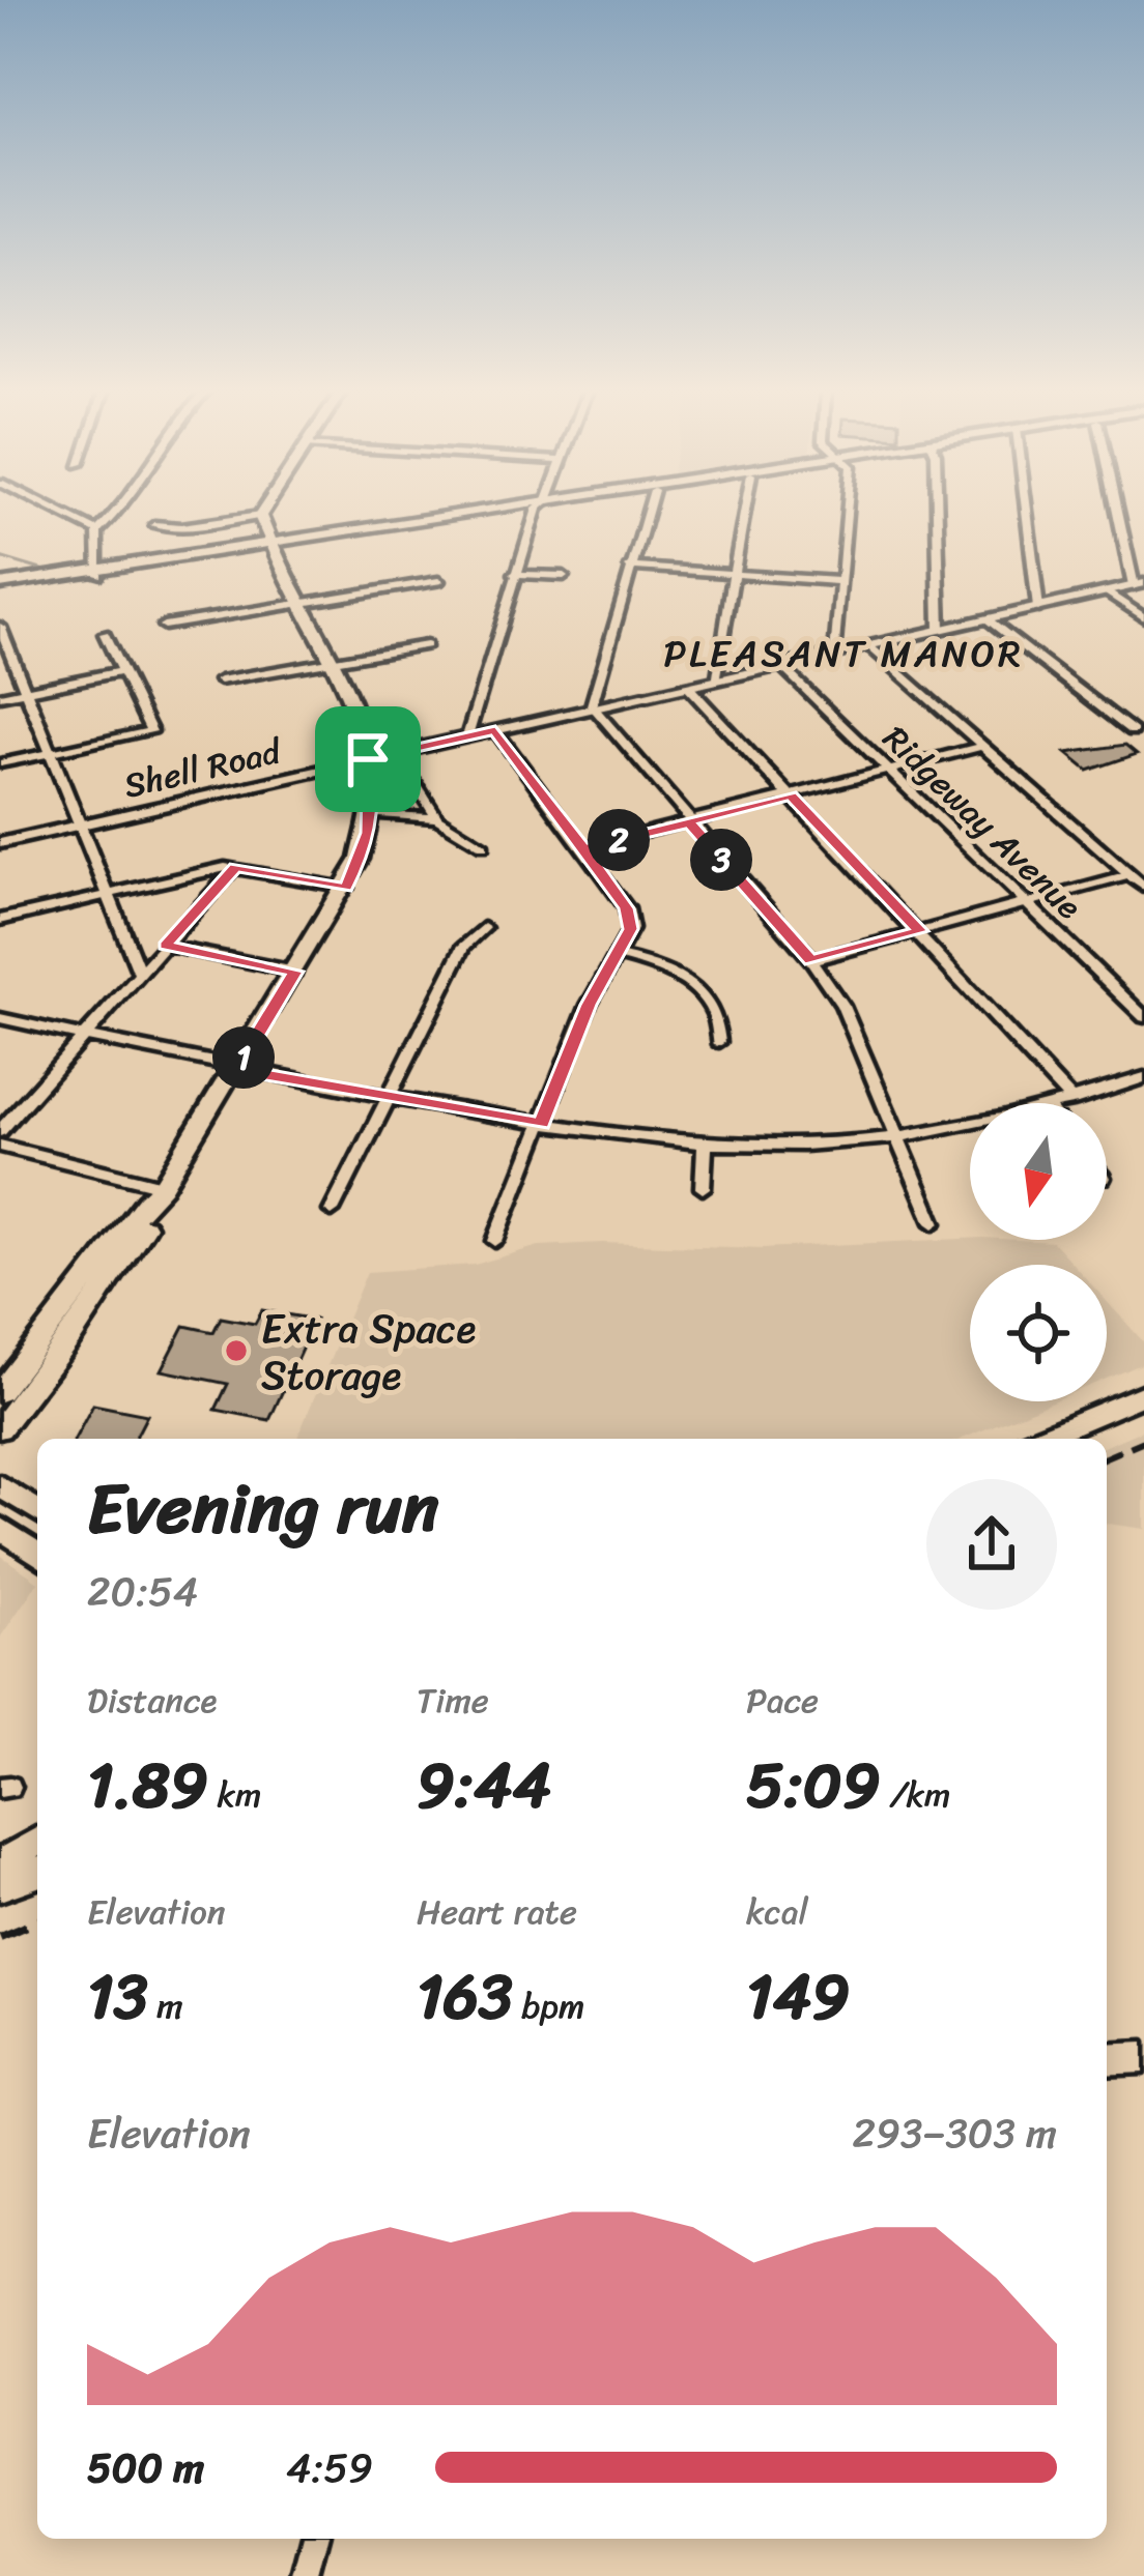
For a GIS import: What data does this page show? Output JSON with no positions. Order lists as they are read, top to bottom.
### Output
{
  "streets": {
    "street": ["Shell Road", "Ridgeway Avenue"]
  },
  "crossings": [
    ["Shell Road", "Ridgeway Avenue"]
  ],
  "districts": ["PLEASANT MANOR"],
  "places": ["Extra Space Storage"],
  "north": "bottom",
  "page": {
    "pins": ["2", "3", "1"],
    "heading": ["Evening run", "20:54"],
    "stats": [
      ["Distance", "1.89 km"],
      ["Time", "9:44"],
      ["Pace", "5:09 /km"],
      ["Elevation", "13 m"],
      ["Heart rate", "163 bpm"],
      ["kcal", "149"]
    ],
    "chart": ["Elevation", "293–303 m"],
    "list": [
      {
        "name": "500 m",
        "note": "4:59"
      }
    ]
  }
}
